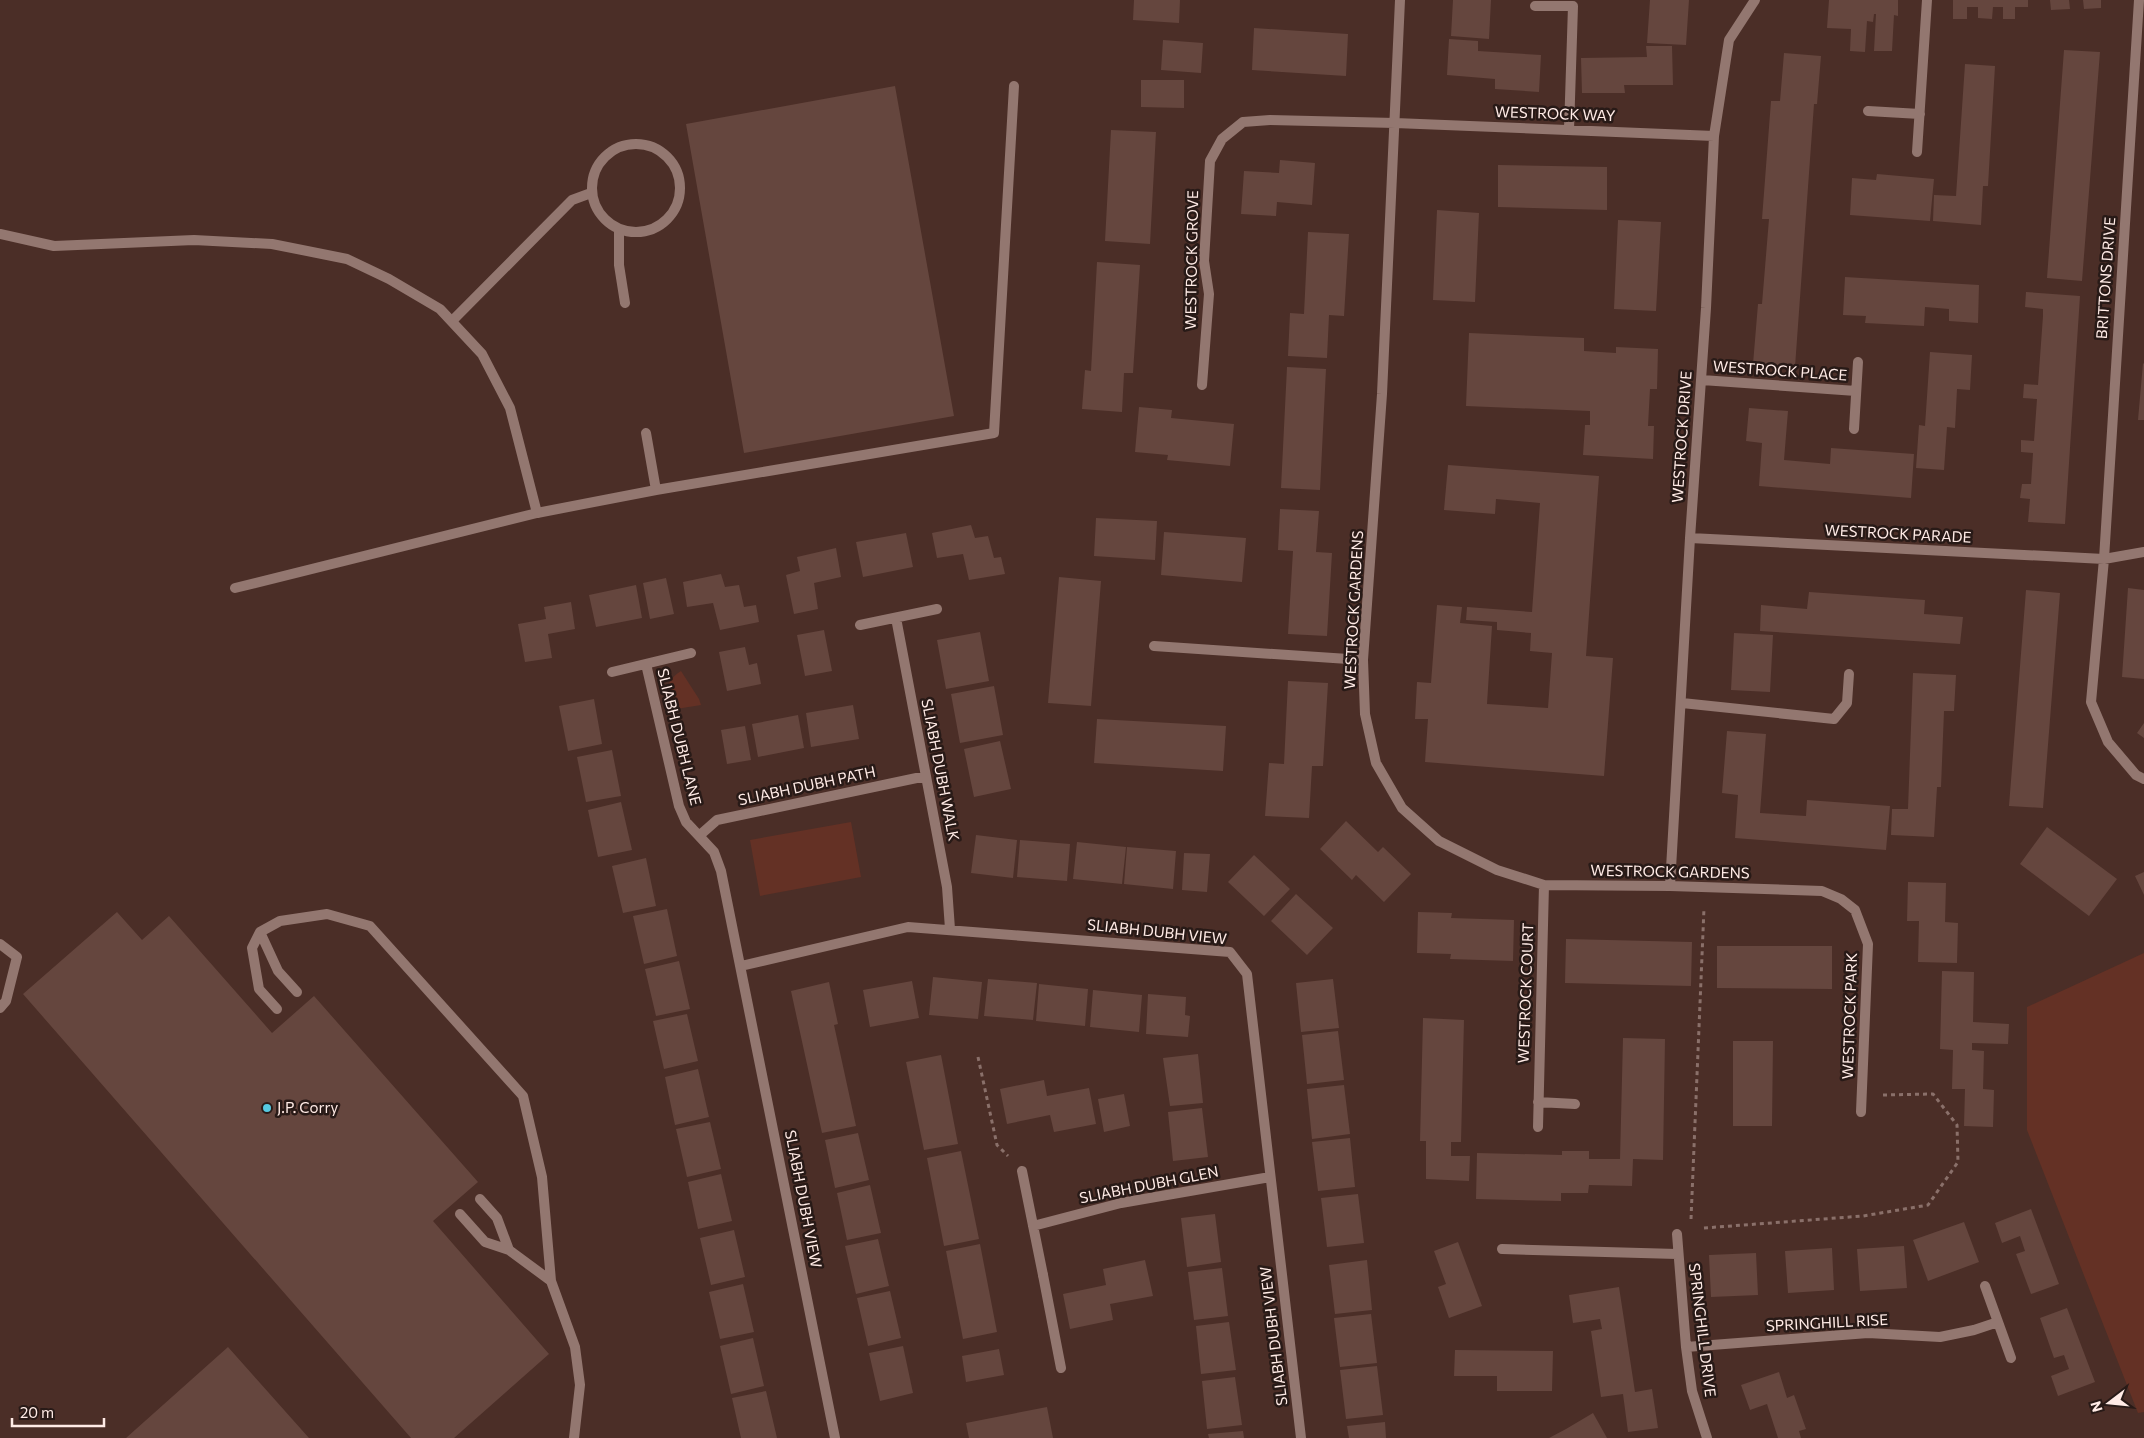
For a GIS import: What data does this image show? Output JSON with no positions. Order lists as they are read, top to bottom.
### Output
{
  "streets": {
    "street": [
      "WESTROCK WAY",
      "WESTROCK GROVE",
      "BRITTONS DRIVE",
      "WESTROCK PLACE",
      "WESTROCK DRIVE",
      "WESTROCK PARADE",
      "WESTROCK GARDENS",
      "SLIABH DUBH LANE",
      "SLIABH DUBH WALK",
      "SLIABH DUBH PATH",
      "SLIABH DUBH VIEW",
      "WESTROCK COURT",
      "WESTROCK PARK",
      "SLIABH DUBH GLEN",
      "SPRINGHILL RISE",
      "SPRINGHILL DRIVE"
    ]
  },
  "crossings": [
    ["WESTROCK WAY", "WESTROCK GROVE"],
    ["WESTROCK WAY", "WESTROCK DRIVE"],
    ["WESTROCK WAY", "WESTROCK GARDENS"],
    ["WESTROCK GROVE", "WESTROCK GARDENS"],
    ["BRITTONS DRIVE", "WESTROCK PARADE"],
    ["WESTROCK PLACE", "WESTROCK DRIVE"],
    ["WESTROCK DRIVE", "WESTROCK PARADE"],
    ["WESTROCK DRIVE", "WESTROCK GARDENS"],
    ["WESTROCK GARDENS", "WESTROCK COURT"],
    ["WESTROCK GARDENS", "WESTROCK PARK"],
    ["SLIABH DUBH LANE", "SLIABH DUBH PATH"],
    ["SLIABH DUBH LANE", "SLIABH DUBH VIEW"],
    ["SLIABH DUBH WALK", "SLIABH DUBH PATH"],
    ["SLIABH DUBH WALK", "SLIABH DUBH VIEW"],
    ["SLIABH DUBH VIEW", "SLIABH DUBH GLEN"],
    ["SPRINGHILL RISE", "SPRINGHILL DRIVE"]
  ],
  "places": ["J.P. Corry"],
  "scale_bar": "20 m",
  "north": "left"
}
